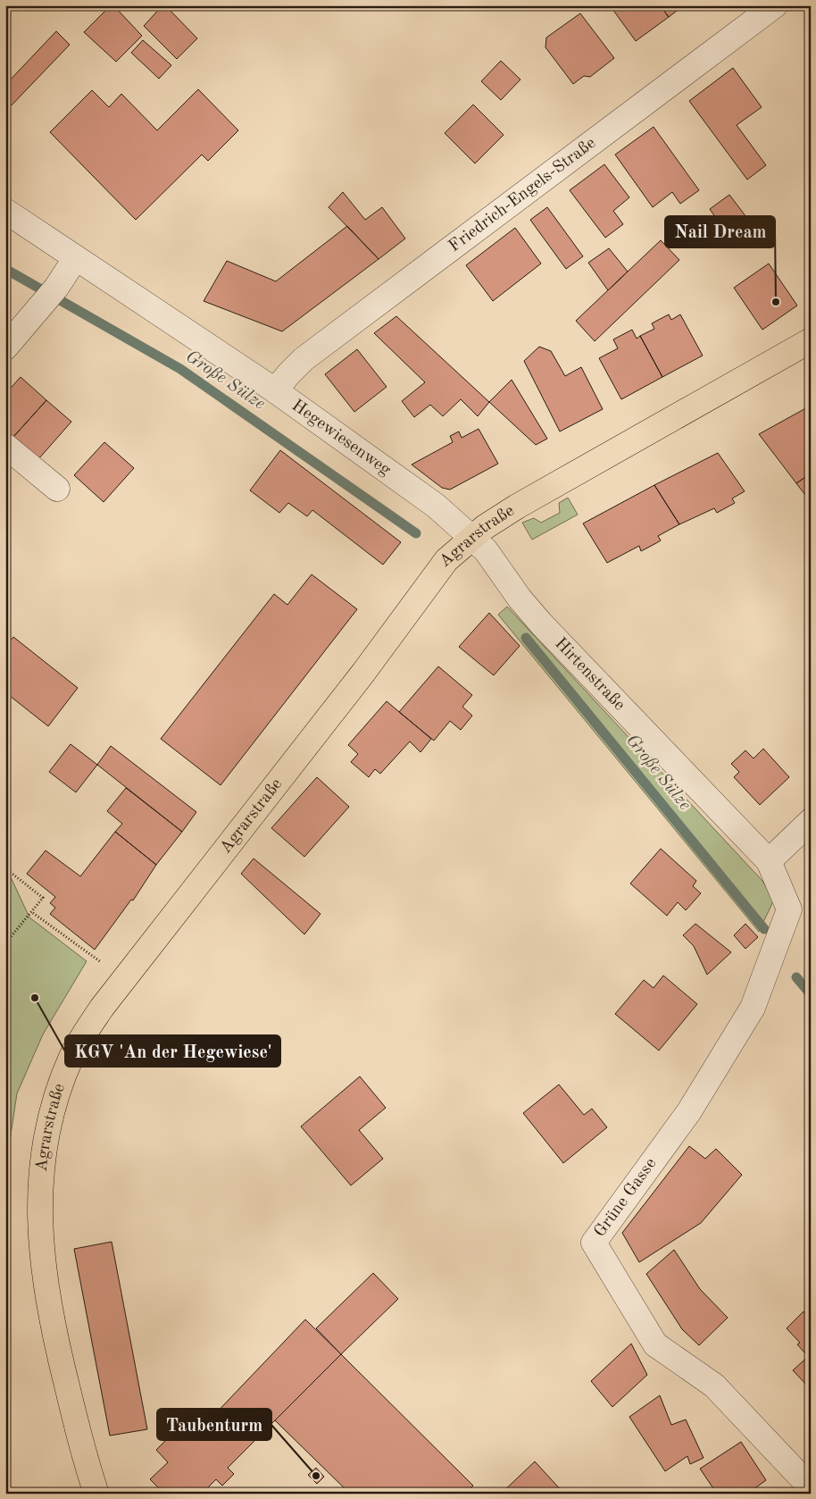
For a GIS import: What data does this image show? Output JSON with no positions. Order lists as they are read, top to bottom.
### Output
{
  "streets": {
    "main road": ["Agrarstraße"],
    "street": [
      "Friedrich-Engels-Straße",
      "Hegewiesenweg",
      "Hirtenstraße",
      "Grüne Gasse"
    ]
  },
  "crossings": [
    ["Friedrich-Engels-Straße", "Hegewiesenweg"],
    ["Hegewiesenweg", "Agrarstraße"],
    ["Hegewiesenweg", "Hirtenstraße"],
    ["Agrarstraße", "Hirtenstraße"],
    ["Hirtenstraße", "Grüne Gasse"]
  ],
  "water": ["Große Sülze"],
  "places": ["Nail Dream", "KGV 'An der Hegewiese'", "Taubenturm"]
}
